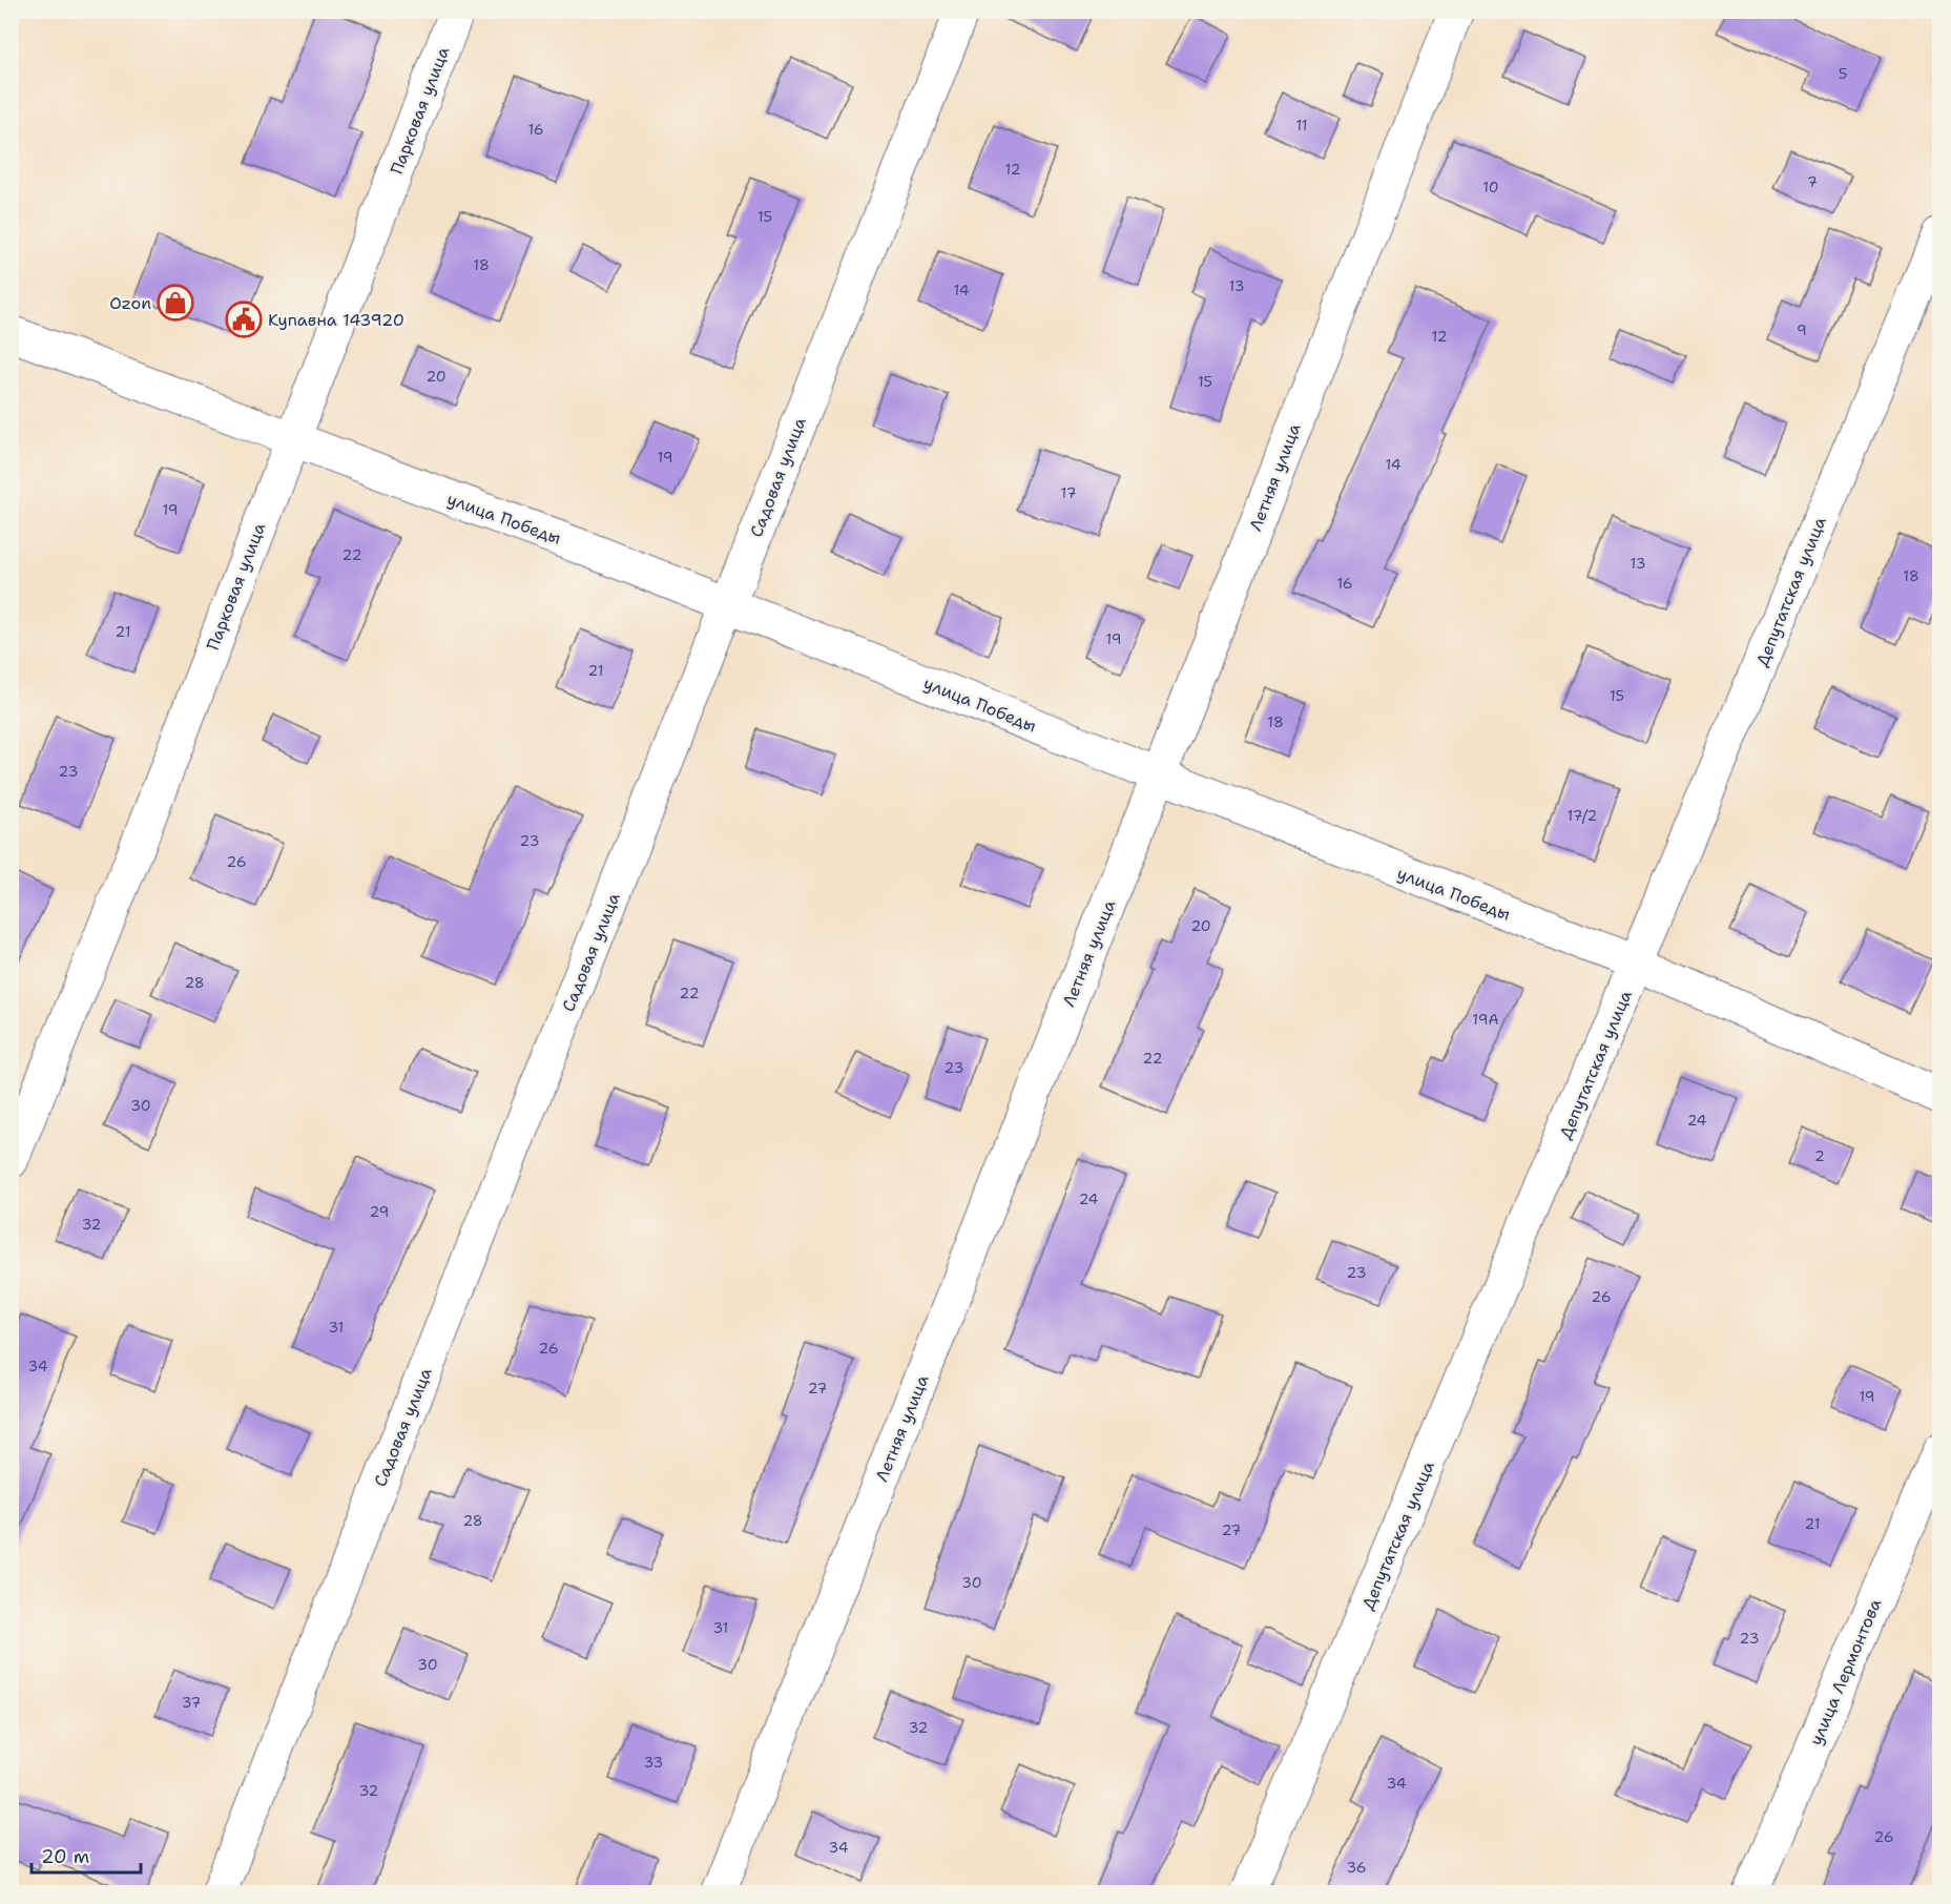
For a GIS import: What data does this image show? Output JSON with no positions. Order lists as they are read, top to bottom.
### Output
{
  "streets": {
    "street": [
      "Парковая улица",
      "Садовая улица",
      "Летняя улица",
      "улица Победы",
      "Депутатская улица",
      "улица Лермонтова"
    ]
  },
  "crossings": [
    ["Парковая улица", "улица Победы"],
    ["Садовая улица", "улица Победы"],
    ["Летняя улица", "улица Победы"],
    ["улица Победы", "Депутатская улица"]
  ],
  "places": {
    "shop": ["Ozon"],
    "public building": ["Купавна 143920"]
  },
  "house_numbers": [
    "5",
    "11",
    "16",
    "12",
    "7",
    "10",
    "15",
    "18",
    "13",
    "14",
    "9",
    "12",
    "20",
    "15",
    "19",
    "14",
    "17",
    "19",
    "22",
    "13",
    "18",
    "16",
    "21",
    "19",
    "21",
    "15",
    "18",
    "23",
    "17/2",
    "23",
    "26",
    "20",
    "28",
    "22",
    "19А",
    "22",
    "23",
    "30",
    "24",
    "2",
    "24",
    "29",
    "32",
    "23",
    "26",
    "31",
    "26",
    "34",
    "27",
    "19",
    "28",
    "21",
    "27",
    "30",
    "31",
    "23",
    "30",
    "37",
    "32",
    "33",
    "34",
    "32",
    "26",
    "34",
    "36"
  ],
  "scale_bar": "20 m"
}
